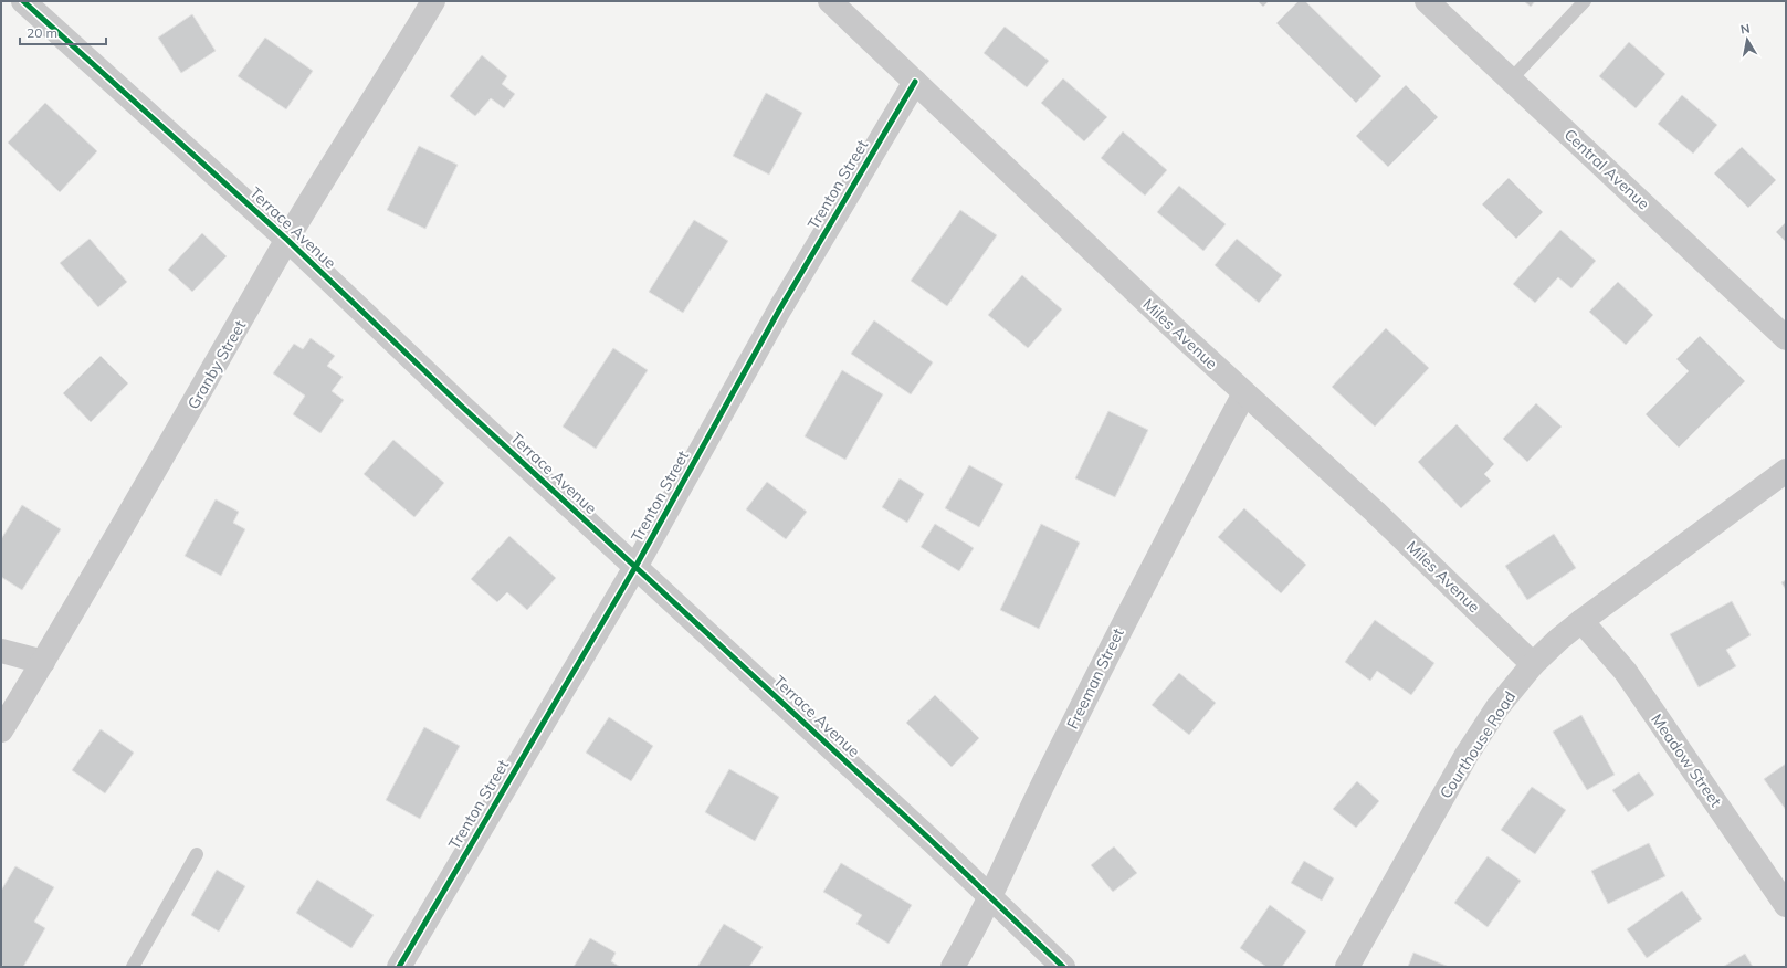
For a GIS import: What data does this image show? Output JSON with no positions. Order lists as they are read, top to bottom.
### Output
{
  "streets": {
    "street": [
      "Central Avenue",
      "Trenton Street",
      "Terrace Avenue",
      "Miles Avenue",
      "Granby Street",
      "Freeman Street",
      "Courthouse Road",
      "Meadow Street"
    ]
  },
  "crossings": [
    ["Trenton Street", "Terrace Avenue"],
    ["Trenton Street", "Miles Avenue"],
    ["Terrace Avenue", "Granby Street"],
    ["Terrace Avenue", "Freeman Street"],
    ["Miles Avenue", "Freeman Street"],
    ["Miles Avenue", "Courthouse Road"],
    ["Courthouse Road", "Meadow Street"]
  ],
  "scale_bar": "20 m",
  "north": "top"
}
